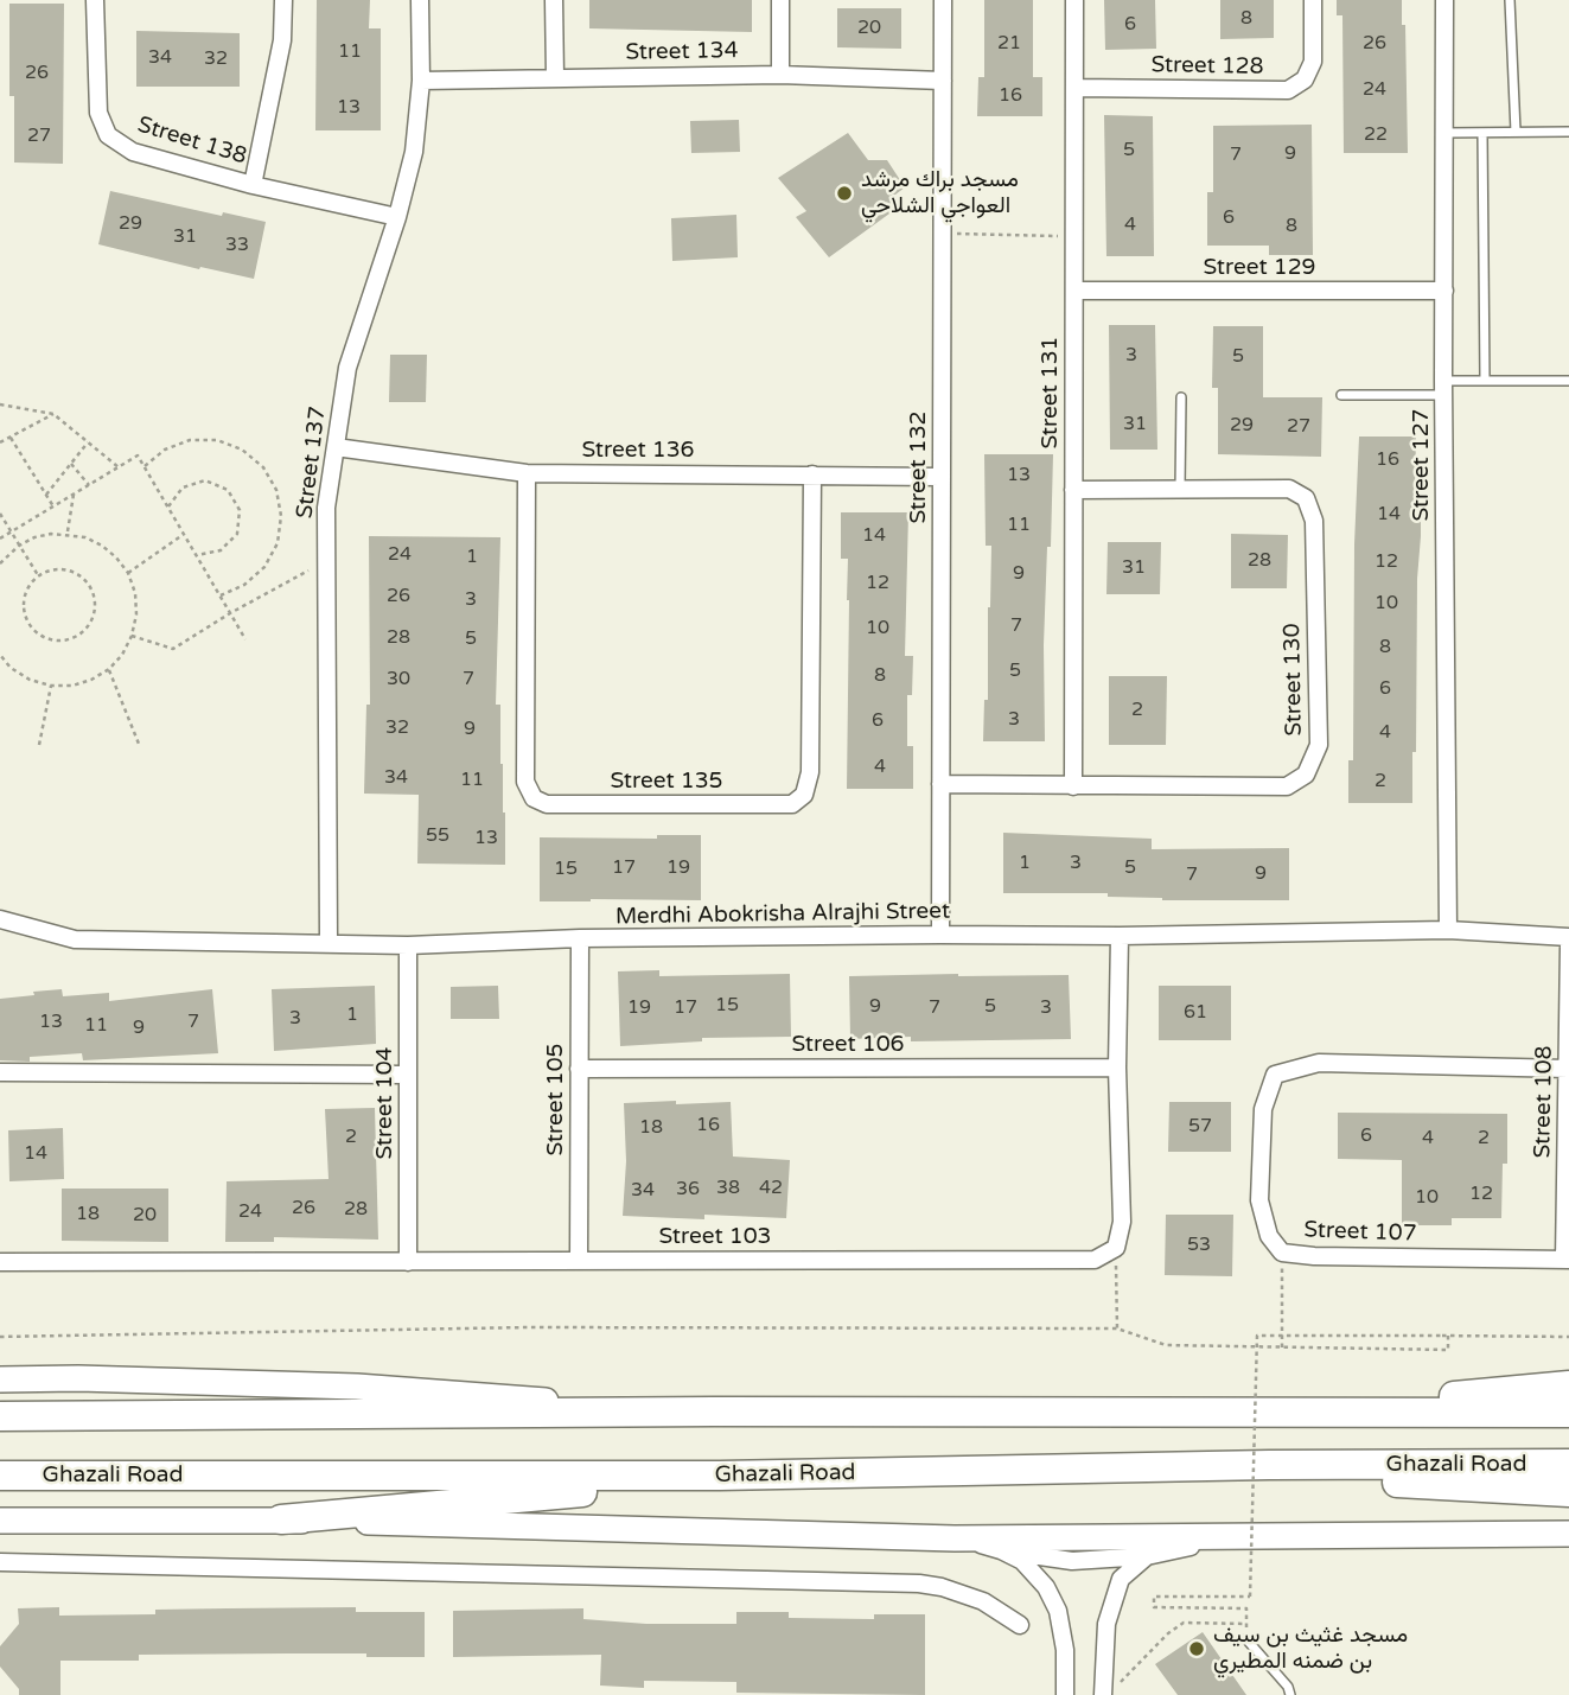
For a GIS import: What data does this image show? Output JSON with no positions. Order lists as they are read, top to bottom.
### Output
{
  "streets": {
    "highway": ["Ghazali Road"],
    "street": [
      "Street 134",
      "Street 128",
      "Street 138",
      "Street 129",
      "Street 131",
      "Street 136",
      "Street 137",
      "Street 127",
      "Street 132",
      "Street 130",
      "Street 135",
      "Merdhi Abokrisha Alrajhi Street",
      "Street 106",
      "Street 105",
      "Street 108",
      "Street 104",
      "Street 107",
      "Street 103"
    ]
  },
  "crossings": [
    ["Street 134", "Street 137"],
    ["Street 134", "Street 132"],
    ["Street 128", "Street 131"],
    ["Street 138", "Street 137"],
    ["Street 129", "Street 131"],
    ["Street 129", "Street 127"],
    ["Street 131", "Street 130"],
    ["Street 136", "Street 137"],
    ["Street 136", "Street 132"],
    ["Street 136", "Street 135"],
    ["Street 137", "Merdhi Abokrisha Alrajhi Street"],
    ["Street 127", "Merdhi Abokrisha Alrajhi Street"],
    ["Street 132", "Street 130"],
    ["Street 132", "Merdhi Abokrisha Alrajhi Street"],
    ["Merdhi Abokrisha Alrajhi Street", "Street 105"],
    ["Merdhi Abokrisha Alrajhi Street", "Street 104"],
    ["Street 106", "Street 105"],
    ["Street 105", "Street 103"],
    ["Street 108", "Street 107"],
    ["Street 104", "Street 103"]
  ],
  "places": ["مسجد براك مرشد العواجي الشلاحي", "مسجد غثيث بن سيف بن ضمنه المطيري"],
  "house_numbers": [
    "8",
    "6",
    "20",
    "21",
    "26",
    "11",
    "34",
    "32",
    "26",
    "24",
    "16",
    "13",
    "22",
    "27",
    "5",
    "9",
    "7",
    "6",
    "29",
    "4",
    "8",
    "31",
    "33",
    "3",
    "5",
    "31",
    "29",
    "27",
    "16",
    "13",
    "14",
    "11",
    "14",
    "24",
    "1",
    "28",
    "12",
    "31",
    "9",
    "12",
    "26",
    "3",
    "10",
    "7",
    "10",
    "28",
    "5",
    "8",
    "5",
    "8",
    "30",
    "7",
    "6",
    "2",
    "3",
    "6",
    "32",
    "9",
    "4",
    "4",
    "34",
    "11",
    "2",
    "55",
    "13",
    "1",
    "3",
    "17",
    "19",
    "5",
    "15",
    "9",
    "7",
    "15",
    "9",
    "5",
    "19",
    "17",
    "7",
    "3",
    "61",
    "1",
    "3",
    "13",
    "7",
    "11",
    "9",
    "16",
    "57",
    "18",
    "6",
    "2",
    "4",
    "2",
    "14",
    "38",
    "42",
    "36",
    "34",
    "12",
    "10",
    "26",
    "28",
    "24",
    "18",
    "20",
    "53"
  ]
}
